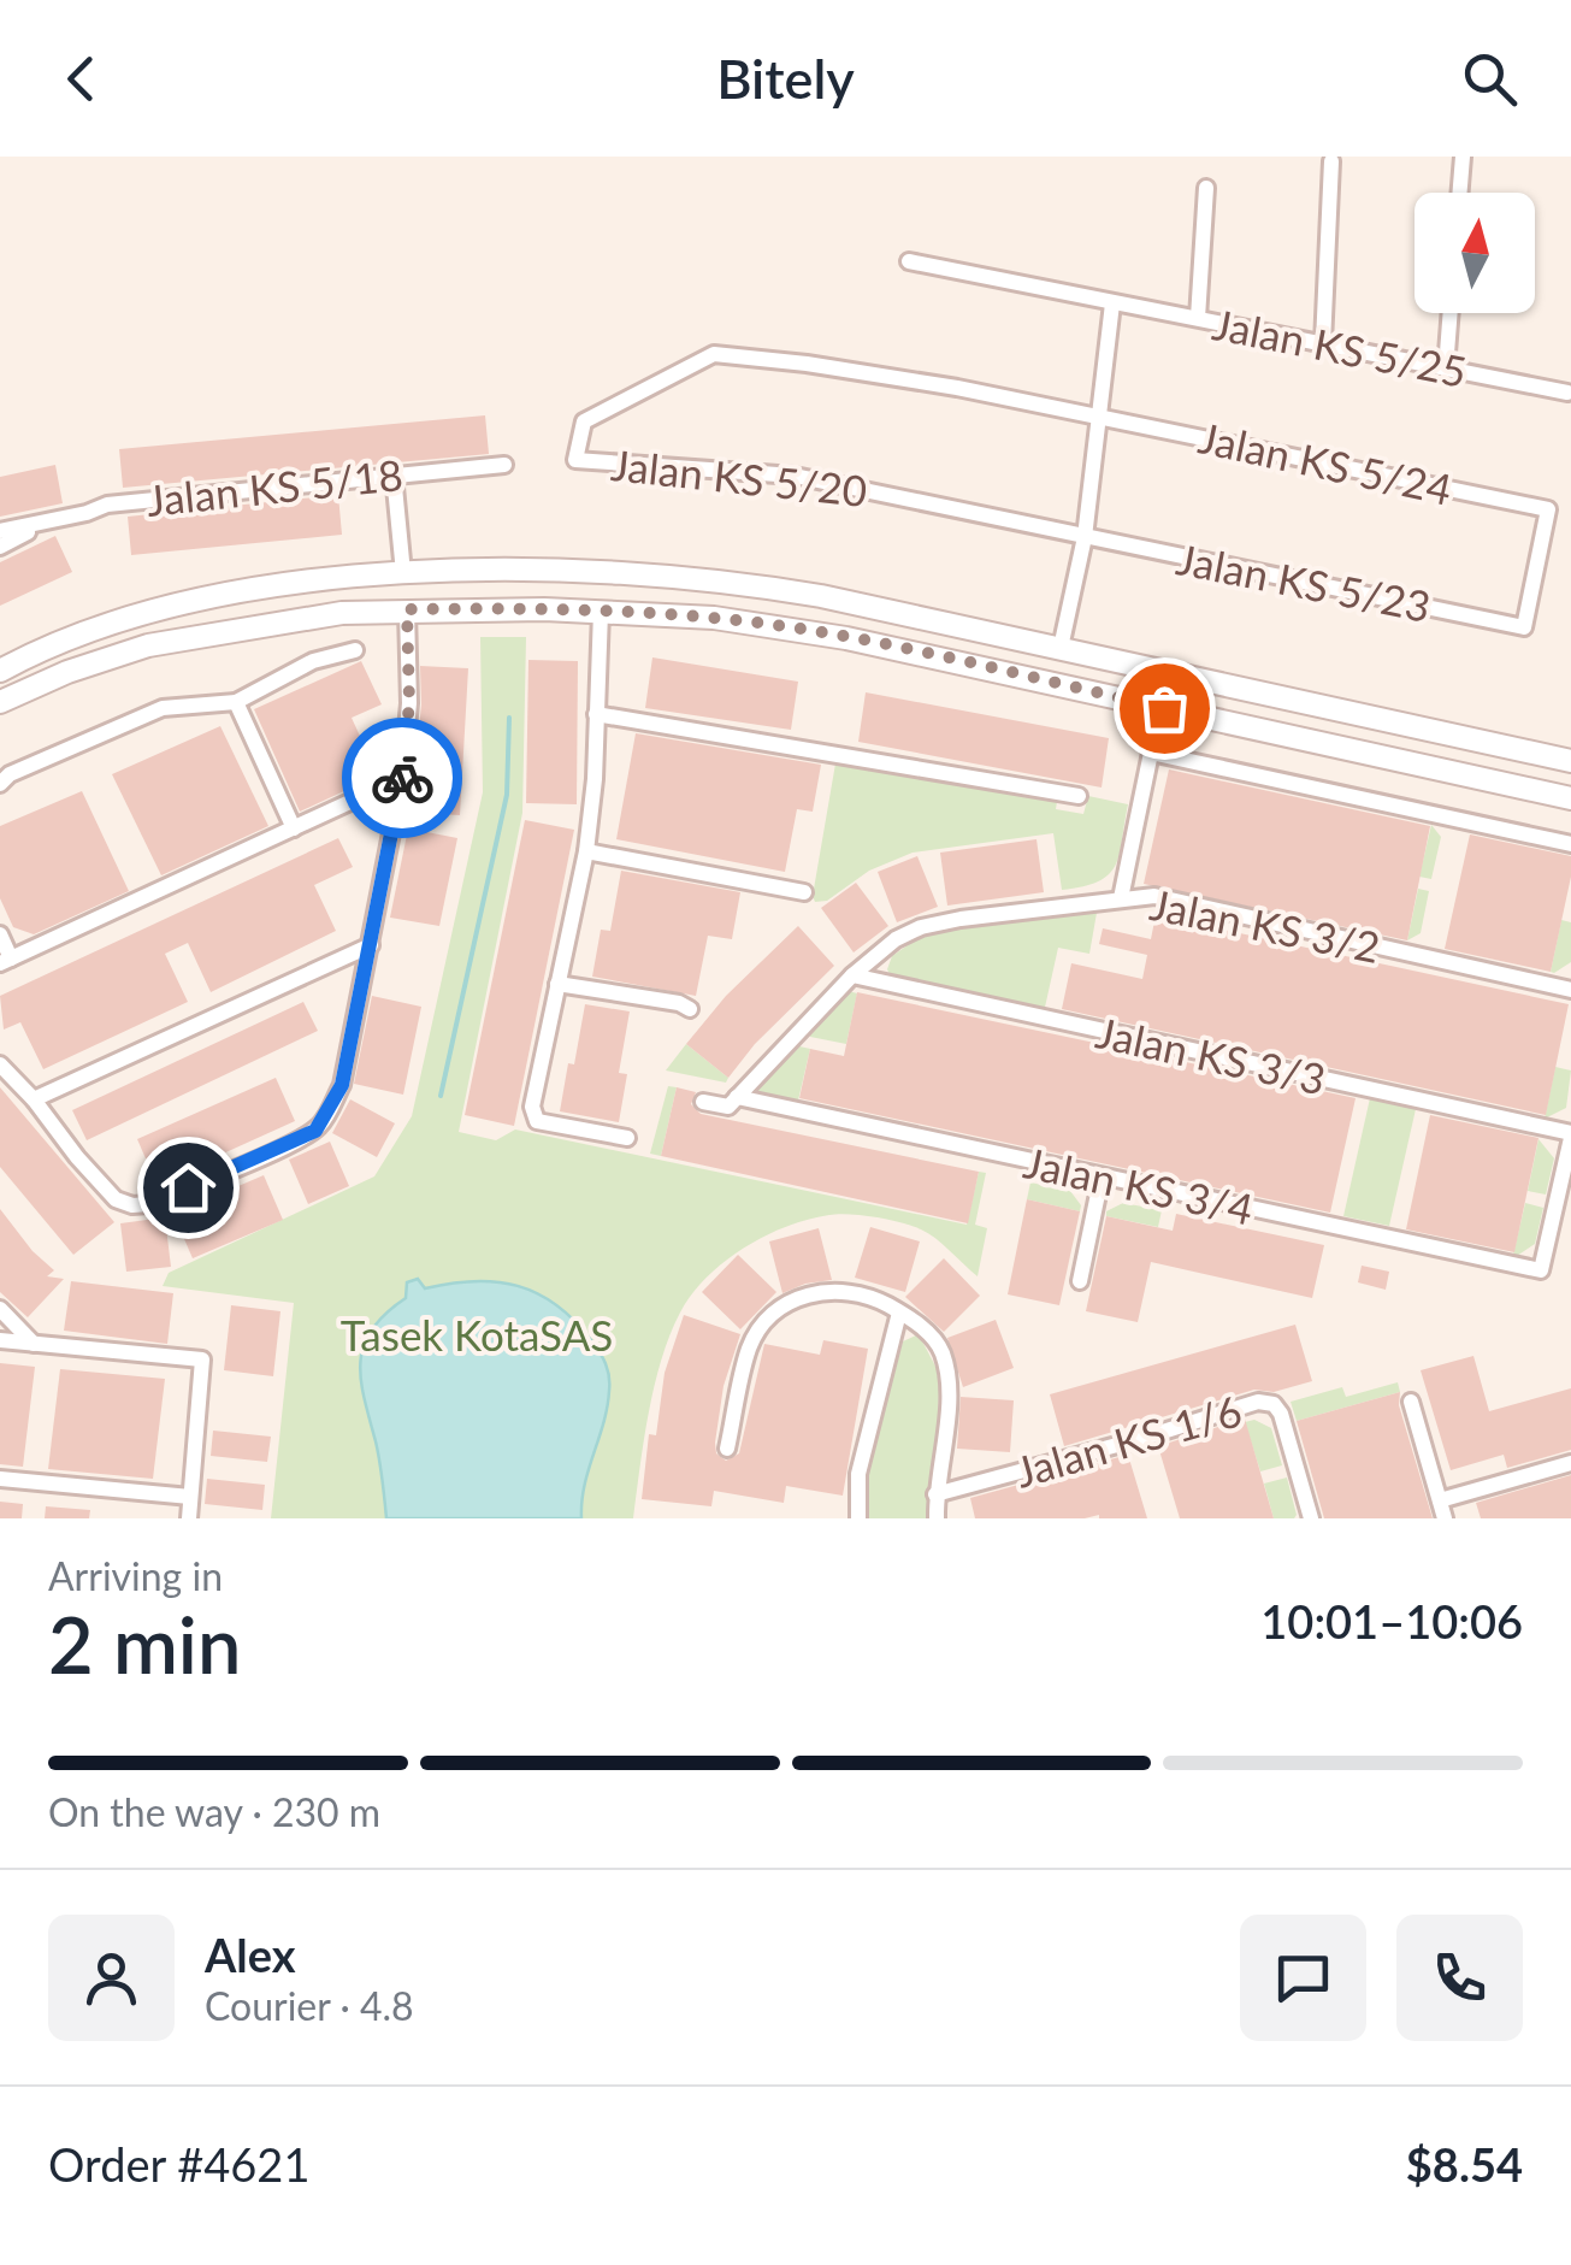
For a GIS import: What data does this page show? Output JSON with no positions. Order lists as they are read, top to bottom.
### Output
{
  "streets": {
    "street": [
      "Jalan KS 5/25",
      "Jalan KS 5/24",
      "Jalan KS 5/20",
      "Jalan KS 5/18",
      "Jalan KS 5/23",
      "Jalan KS 3/2",
      "Jalan KS 3/3",
      "Jalan KS 3/4",
      "Jalan KS 1/6"
    ]
  },
  "crossings": [
    ["Jalan KS 5/24", "Jalan KS 5/20"],
    ["Jalan KS 5/24", "Jalan KS 5/23"],
    ["Jalan KS 5/20", "Jalan KS 5/23"],
    ["Jalan KS 3/2", "Jalan KS 3/3"],
    ["Jalan KS 3/2", "Jalan KS 3/4"],
    ["Jalan KS 3/3", "Jalan KS 3/4"]
  ],
  "parks": ["Tasek KotaSAS"],
  "north": "top",
  "page": {
    "header": "Bitely",
    "heading": ["2 min", "Arriving in", "10:01–10:06"],
    "panel": [
      "Alex",
      "Courier · 4.8",
      "Order #4621",
      "$8.54"
    ],
    "bar": "On the way · 230 m"
  }
}
